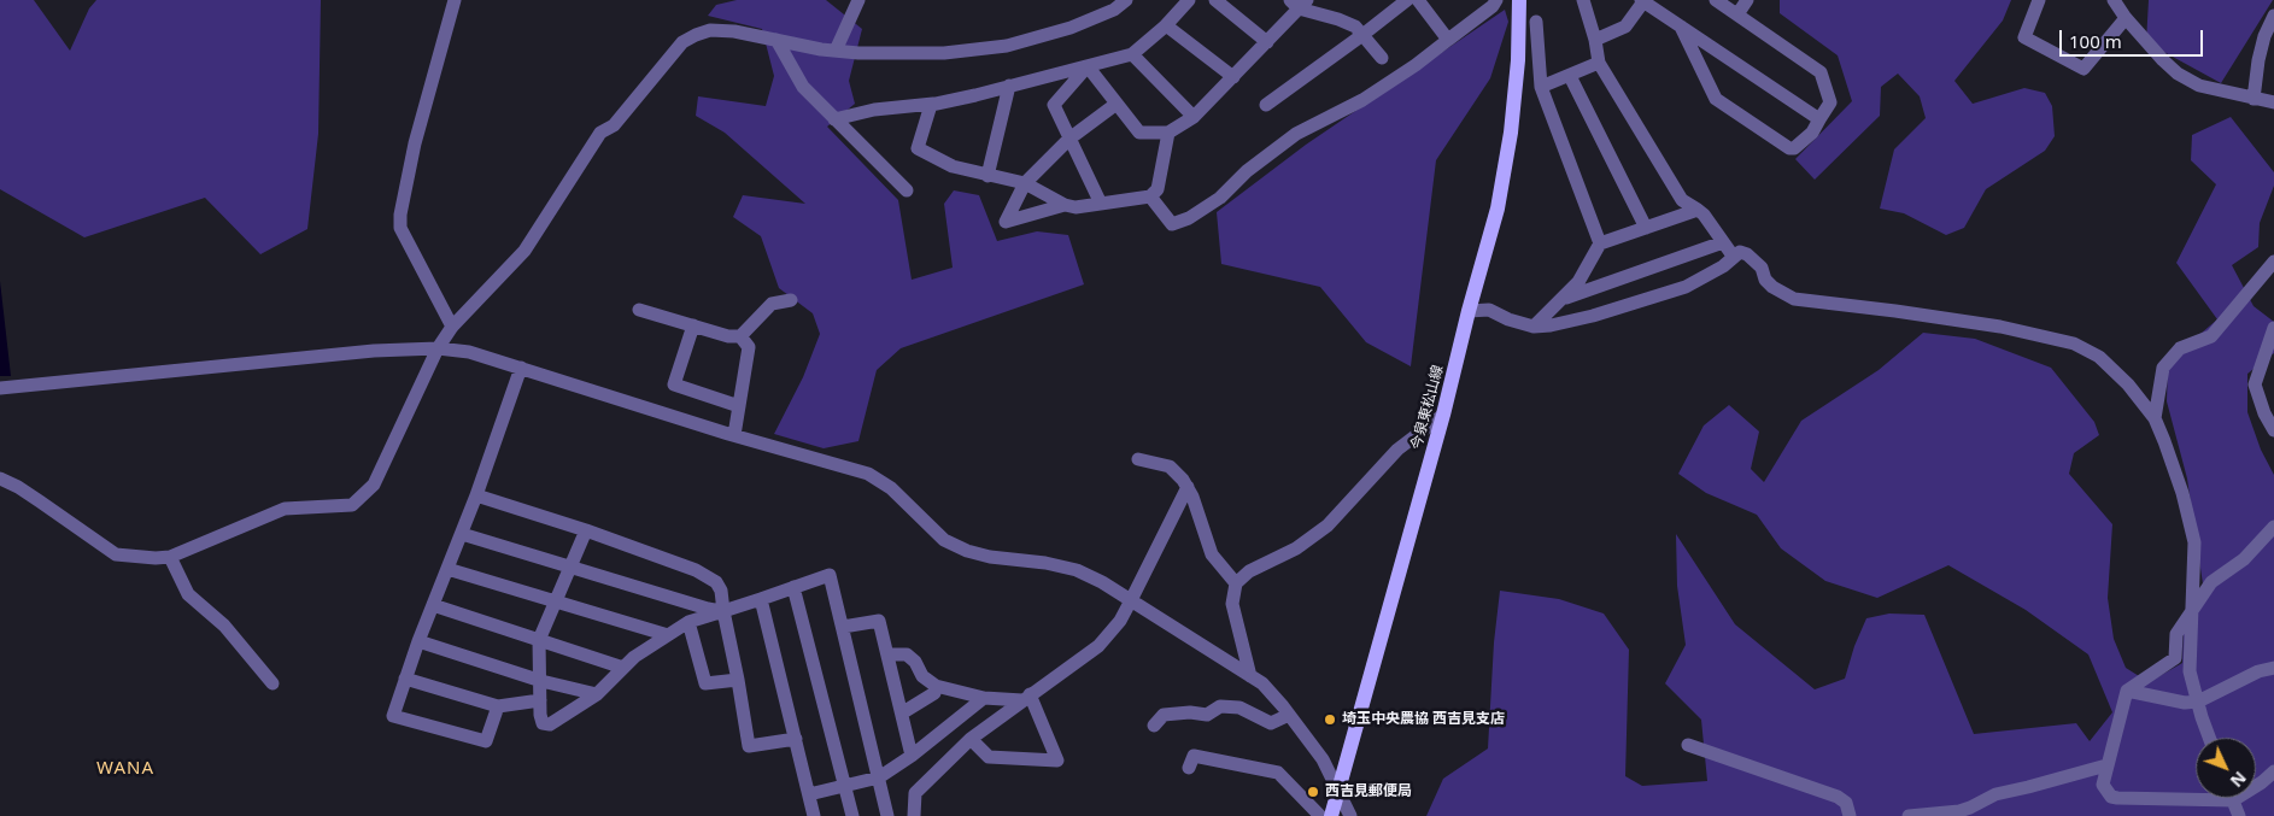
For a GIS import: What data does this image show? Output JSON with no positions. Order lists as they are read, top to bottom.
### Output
{
  "streets": {
    "main road": ["今泉東松山線"]
  },
  "districts": ["WANA"],
  "places": ["埼玉中央農協 西吉見支店", "西吉見郵便局"],
  "scale_bar": "100 m",
  "north": "bottom right"
}
